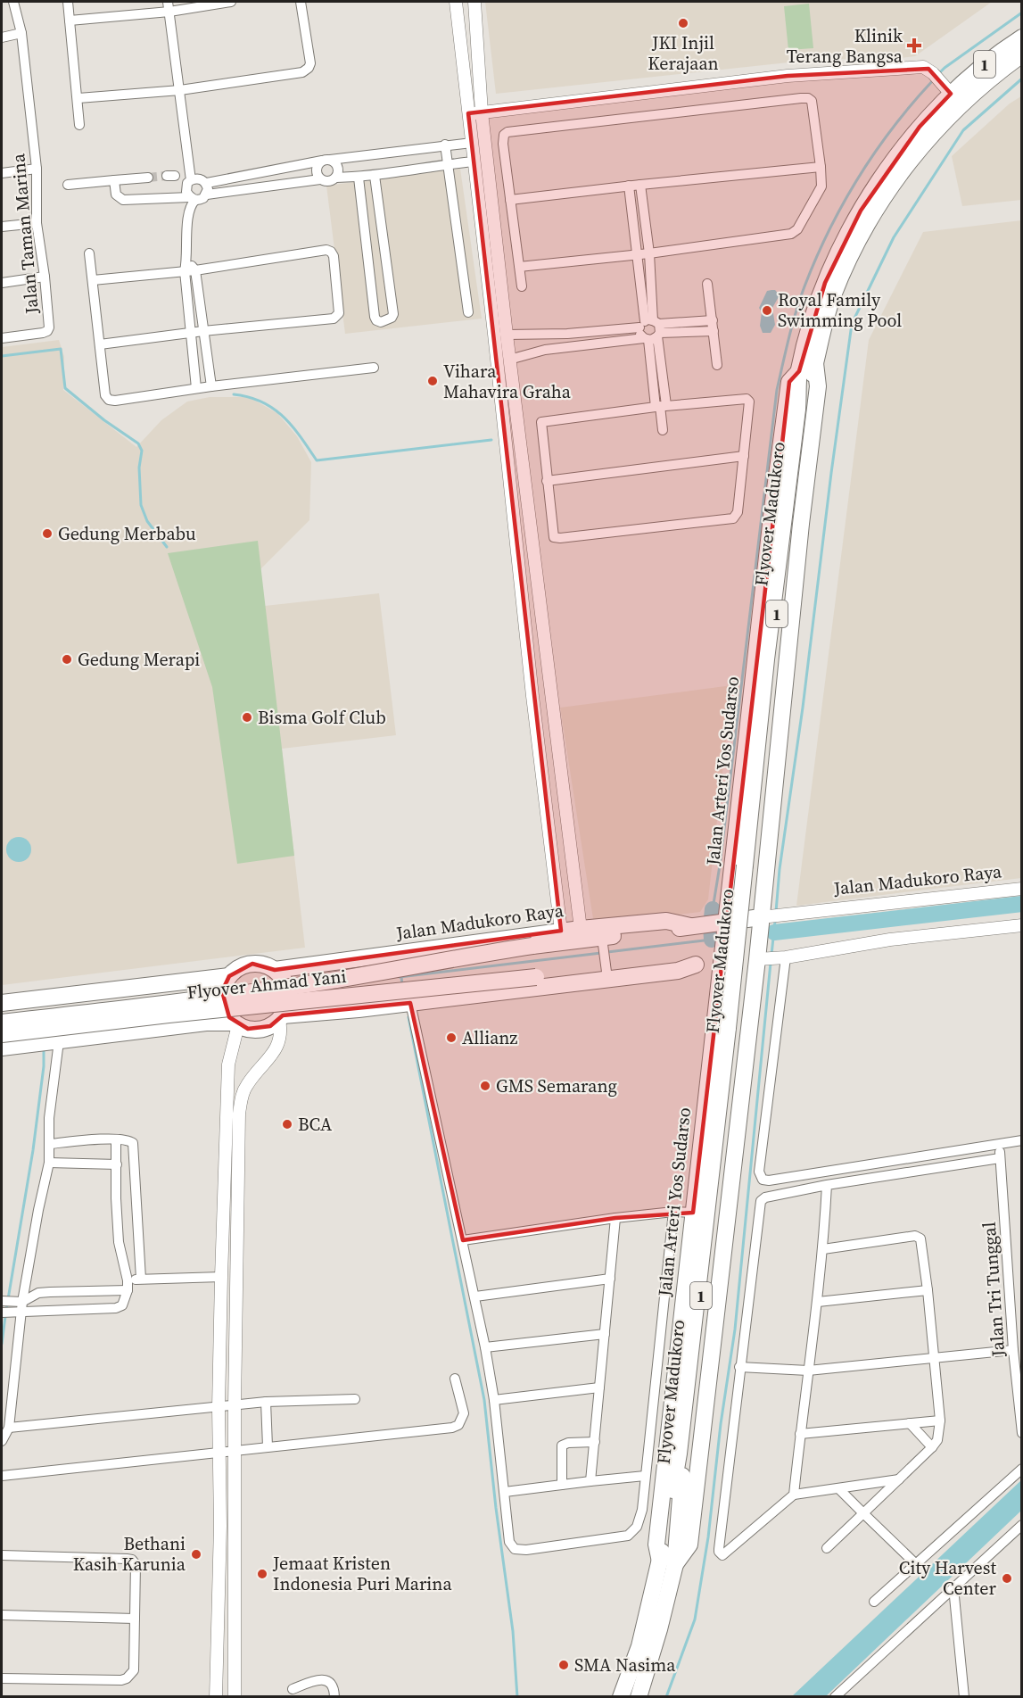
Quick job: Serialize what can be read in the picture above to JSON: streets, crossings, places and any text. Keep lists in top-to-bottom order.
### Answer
{
  "streets": {
    "highway": [
      "1",
      "Flyover Madukoro",
      "Jalan Arteri Yos Sudarso",
      "Jalan Madukoro Raya",
      "Flyover Ahmad Yani"
    ],
    "street": ["Jalan Taman Marina", "Jalan Tri Tunggal"]
  },
  "crossings": [
    ["1", "Flyover Madukoro"],
    ["1", "Jalan Arteri Yos Sudarso"],
    ["Flyover Madukoro", "Jalan Arteri Yos Sudarso"],
    ["Jalan Arteri Yos Sudarso", "Jalan Madukoro Raya"],
    ["Jalan Madukoro Raya", "Flyover Ahmad Yani"]
  ],
  "places": {
    "other": [
      "JKI Injil Kerajaan",
      "Royal Family Swimming Pool",
      "Vihara Mahavira Graha",
      "Gedung Merbabu",
      "Gedung Merapi",
      "Bisma Golf Club",
      "Allianz",
      "GMS Semarang",
      "BCA",
      "Bethani Kasih Karunia",
      "Jemaat Kristen Indonesia Puri Marina",
      "City Harvest Center",
      "SMA Nasima"
    ],
    "health": ["Klinik Terang Bangsa"]
  }
}
